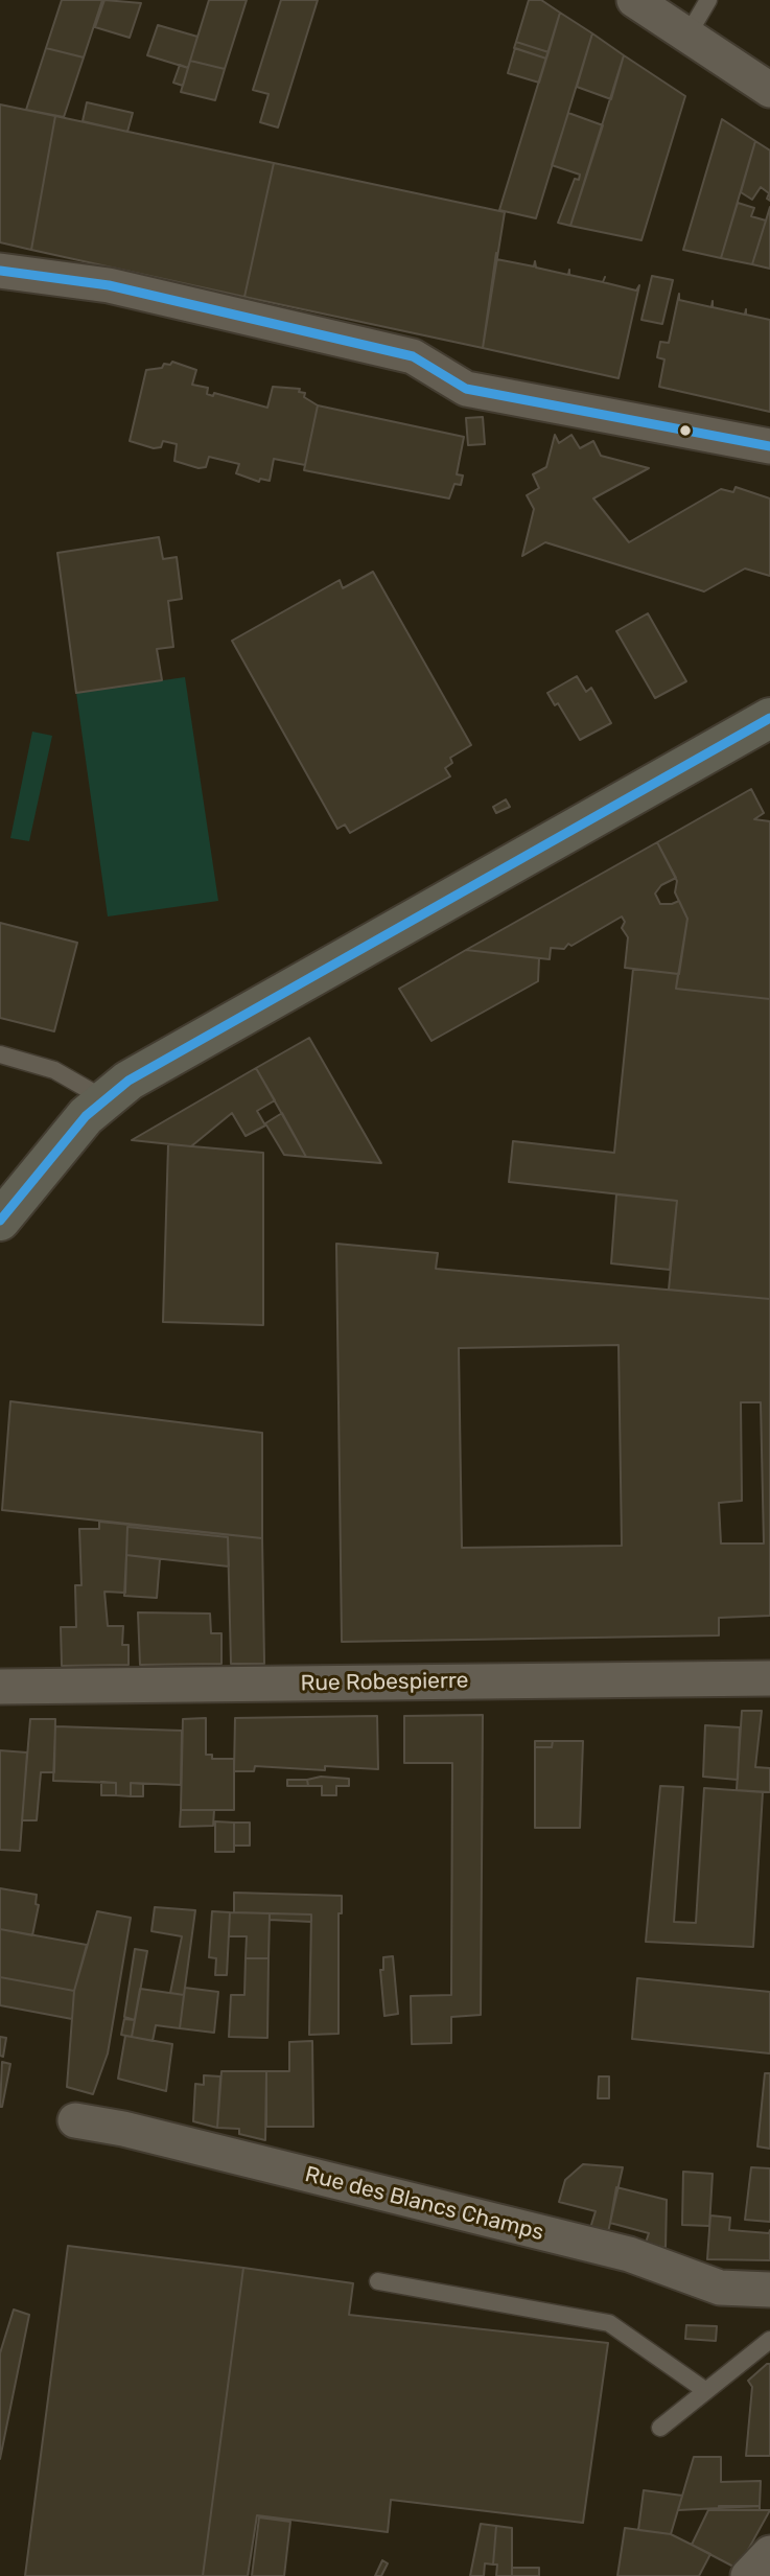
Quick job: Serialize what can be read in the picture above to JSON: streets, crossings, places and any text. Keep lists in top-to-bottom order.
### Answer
{
  "streets": {
    "street": ["Rue Robespierre", "Rue des Blancs Champs"]
  }
}
